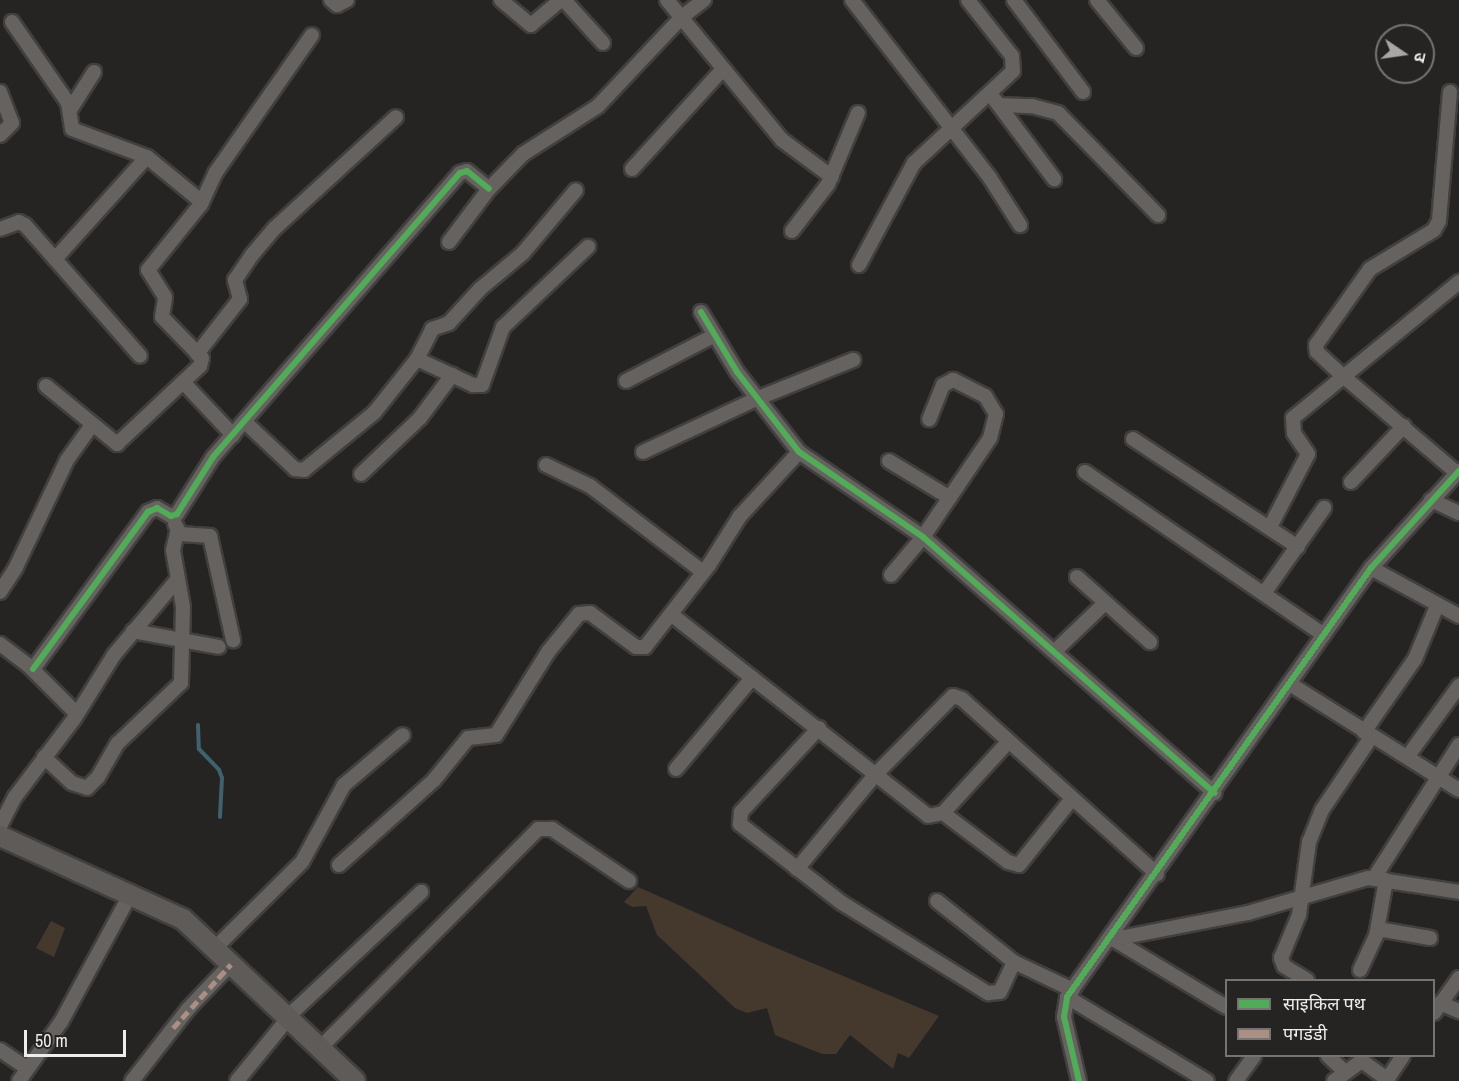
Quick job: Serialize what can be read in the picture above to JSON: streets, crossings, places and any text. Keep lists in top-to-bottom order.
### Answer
{
  "legend": ["साइकिल पथ", "पगडंडी"],
  "scale_bar": "50 m",
  "north": "right"
}
